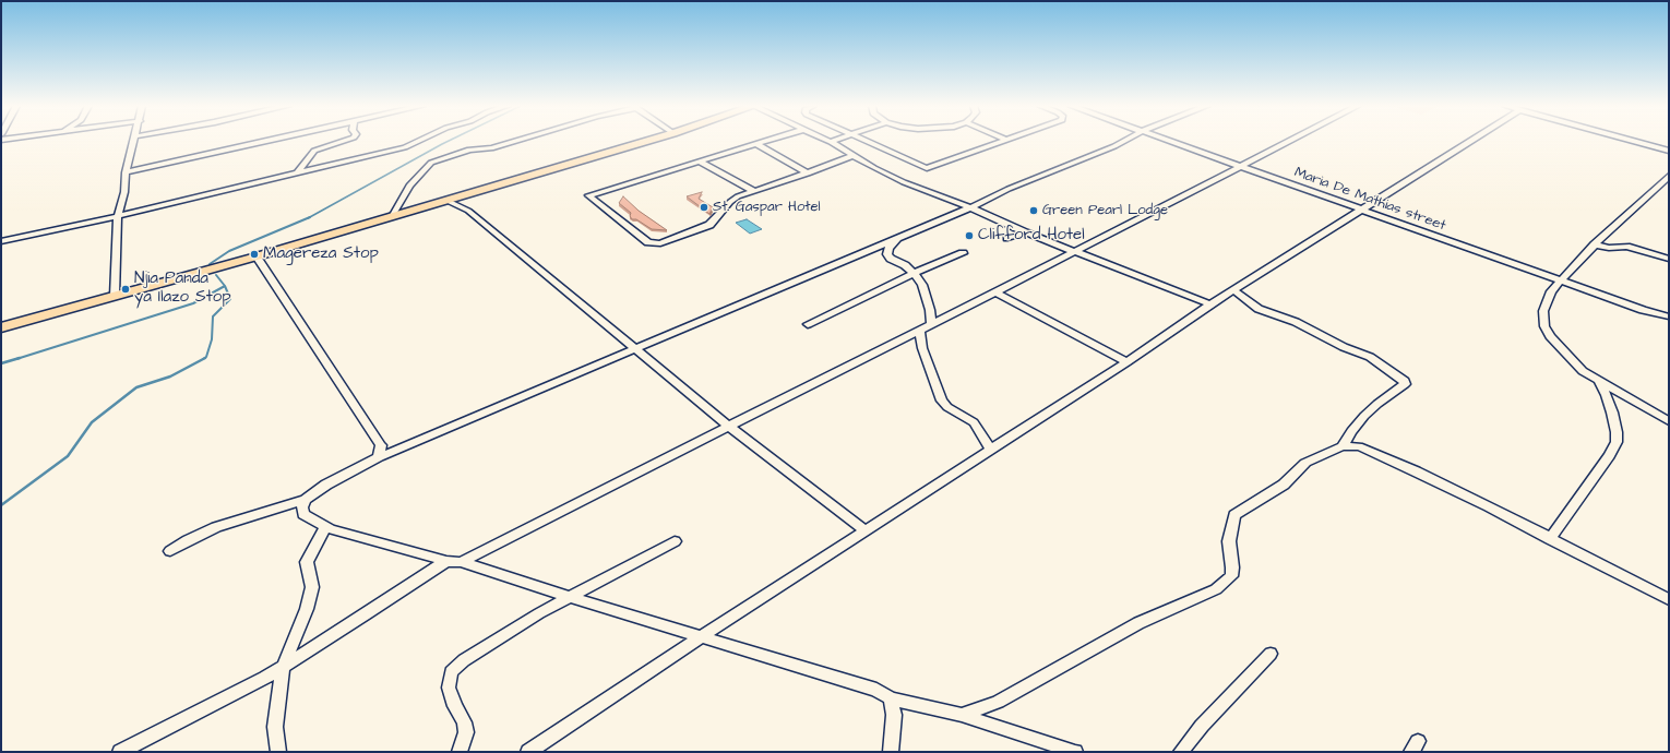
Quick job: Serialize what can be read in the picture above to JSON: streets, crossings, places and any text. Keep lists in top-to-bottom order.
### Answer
{
  "streets": {
    "street": ["Maria De Mathias street"]
  },
  "places": [
    "St. Gaspar Hotel",
    "Green Pearl Lodge",
    "Clifford Hotel",
    "Magereza Stop",
    "Njia Panda ya Ilazo Stop"
  ]
}
